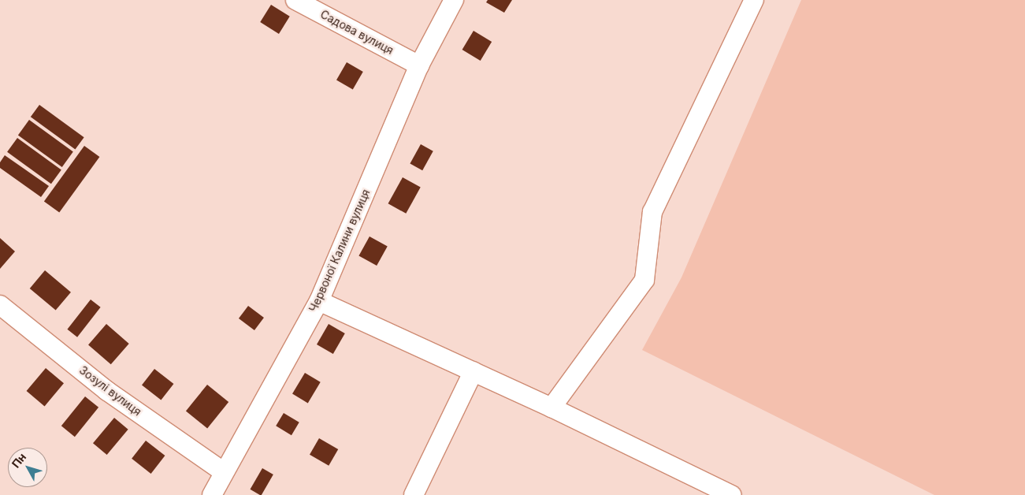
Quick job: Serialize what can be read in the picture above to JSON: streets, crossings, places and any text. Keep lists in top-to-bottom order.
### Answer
{
  "streets": {
    "street": ["Садова вулиця", "Червоної Калини вулиця", "Зозулі вулиця"]
  },
  "crossings": [
    ["Садова вулиця", "Червоної Калини вулиця"],
    ["Червоної Калини вулиця", "Зозулі вулиця"]
  ],
  "north": "top left"
}
